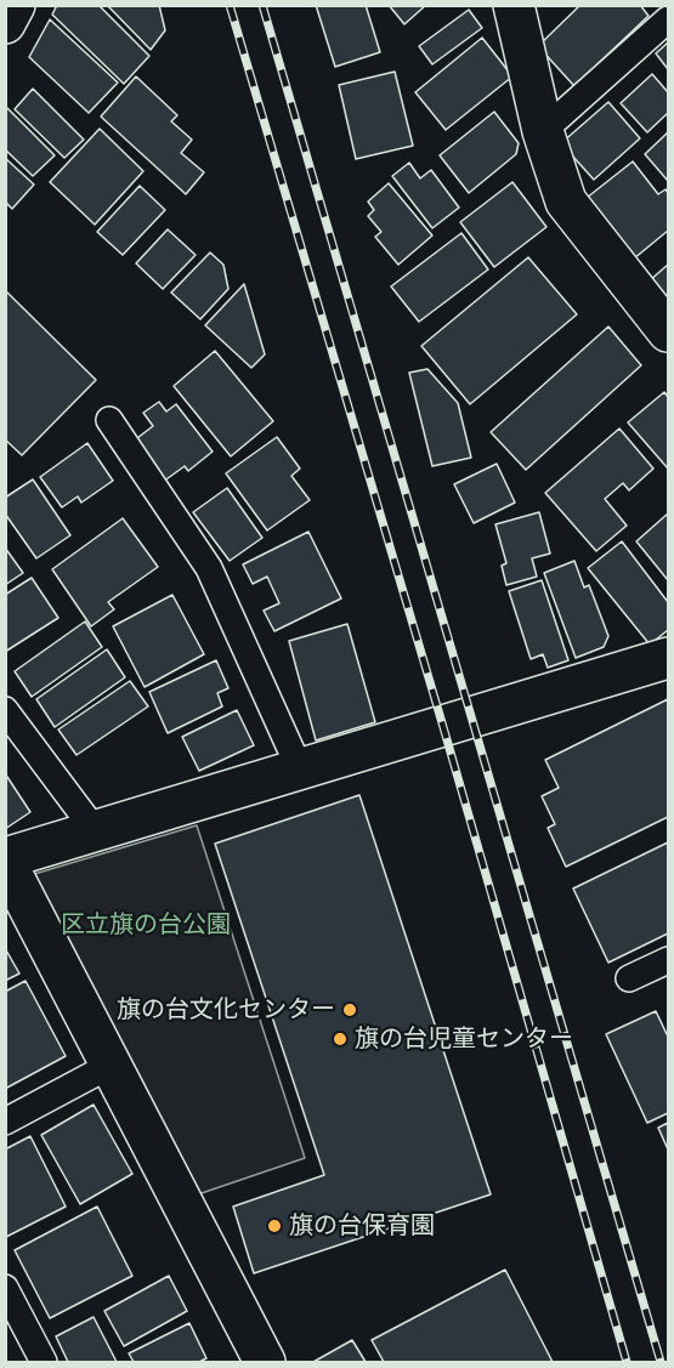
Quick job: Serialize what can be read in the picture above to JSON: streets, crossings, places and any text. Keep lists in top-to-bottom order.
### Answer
{
  "parks": ["区立旗の台公園"],
  "places": ["旗の台文化センター", "旗の台児童センター", "旗の台保育園"]
}
